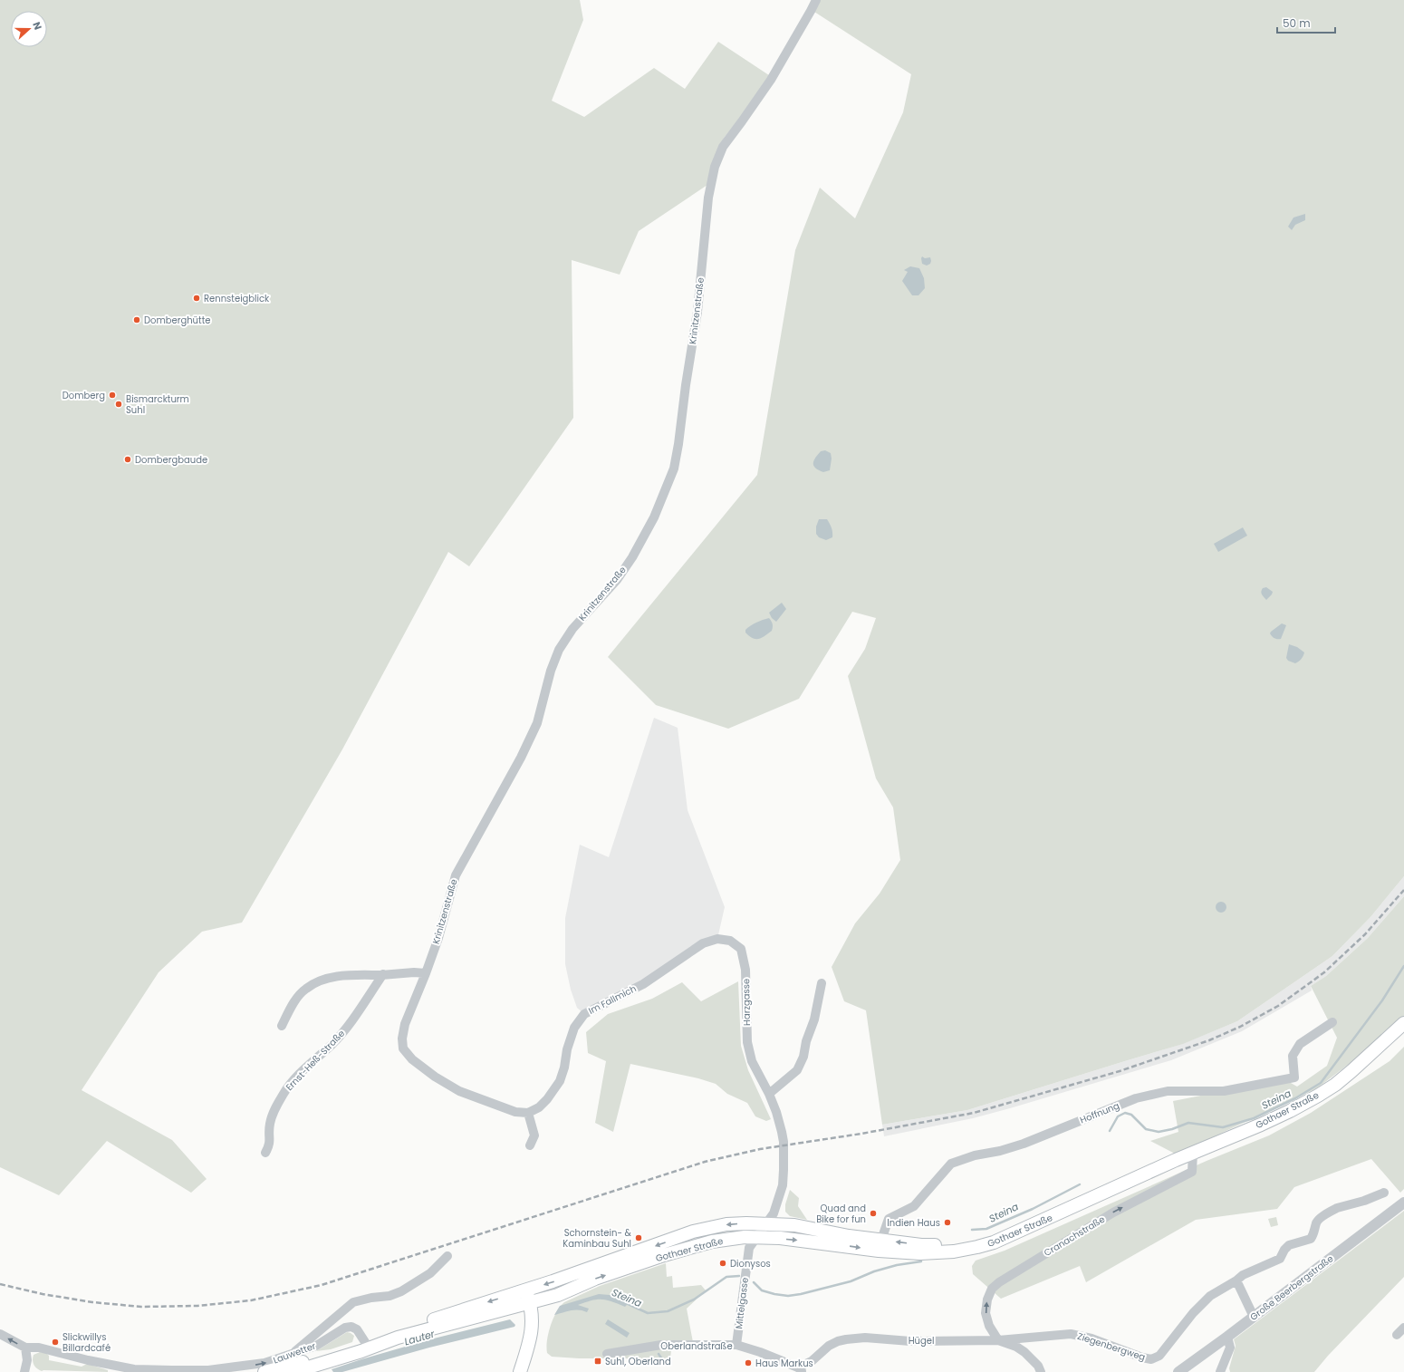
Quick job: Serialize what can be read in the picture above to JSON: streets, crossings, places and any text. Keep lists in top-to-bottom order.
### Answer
{
  "streets": {
    "main road": ["Gothaer Straße"],
    "street": [
      "Krinitzenstraße",
      "Im Fallmich",
      "Harzgasse",
      "Ernst-Heß-Straße",
      "Hoffnung",
      "Cranachstraße",
      "Große Beerbergstraße",
      "Mittelgasse",
      "Hügel",
      "Oberlandstraße",
      "Ziegenbergweg",
      "Lauwetter"
    ]
  },
  "crossings": [
    ["Krinitzenstraße", "Im Fallmich"],
    ["Im Fallmich", "Harzgasse"],
    ["Harzgasse", "Gothaer Straße"],
    ["Harzgasse", "Mittelgasse"],
    ["Gothaer Straße", "Hoffnung"],
    ["Gothaer Straße", "Cranachstraße"],
    ["Gothaer Straße", "Mittelgasse"],
    ["Cranachstraße", "Hügel"],
    ["Cranachstraße", "Ziegenbergweg"],
    ["Mittelgasse", "Oberlandstraße"],
    ["Hügel", "Oberlandstraße"],
    ["Hügel", "Ziegenbergweg"]
  ],
  "one_way": ["Cranachstraße", "Lauwetter"],
  "water": ["Steina", "Lauter"],
  "places": {
    "other": [
      "Rennsteigblick",
      "Domberghütte",
      "Domberg",
      "Bismarckturm Suhl",
      "Dombergbaude",
      "Quad and Bike for fun",
      "Indien Haus",
      "Schornstein- & Kaminbau Suhl",
      "Dionysos",
      "Slickwillys Billardcafé",
      "Haus Markus"
    ],
    "transit": ["Suhl, Oberland"]
  },
  "scale_bar": "50 m",
  "north": "right"
}
